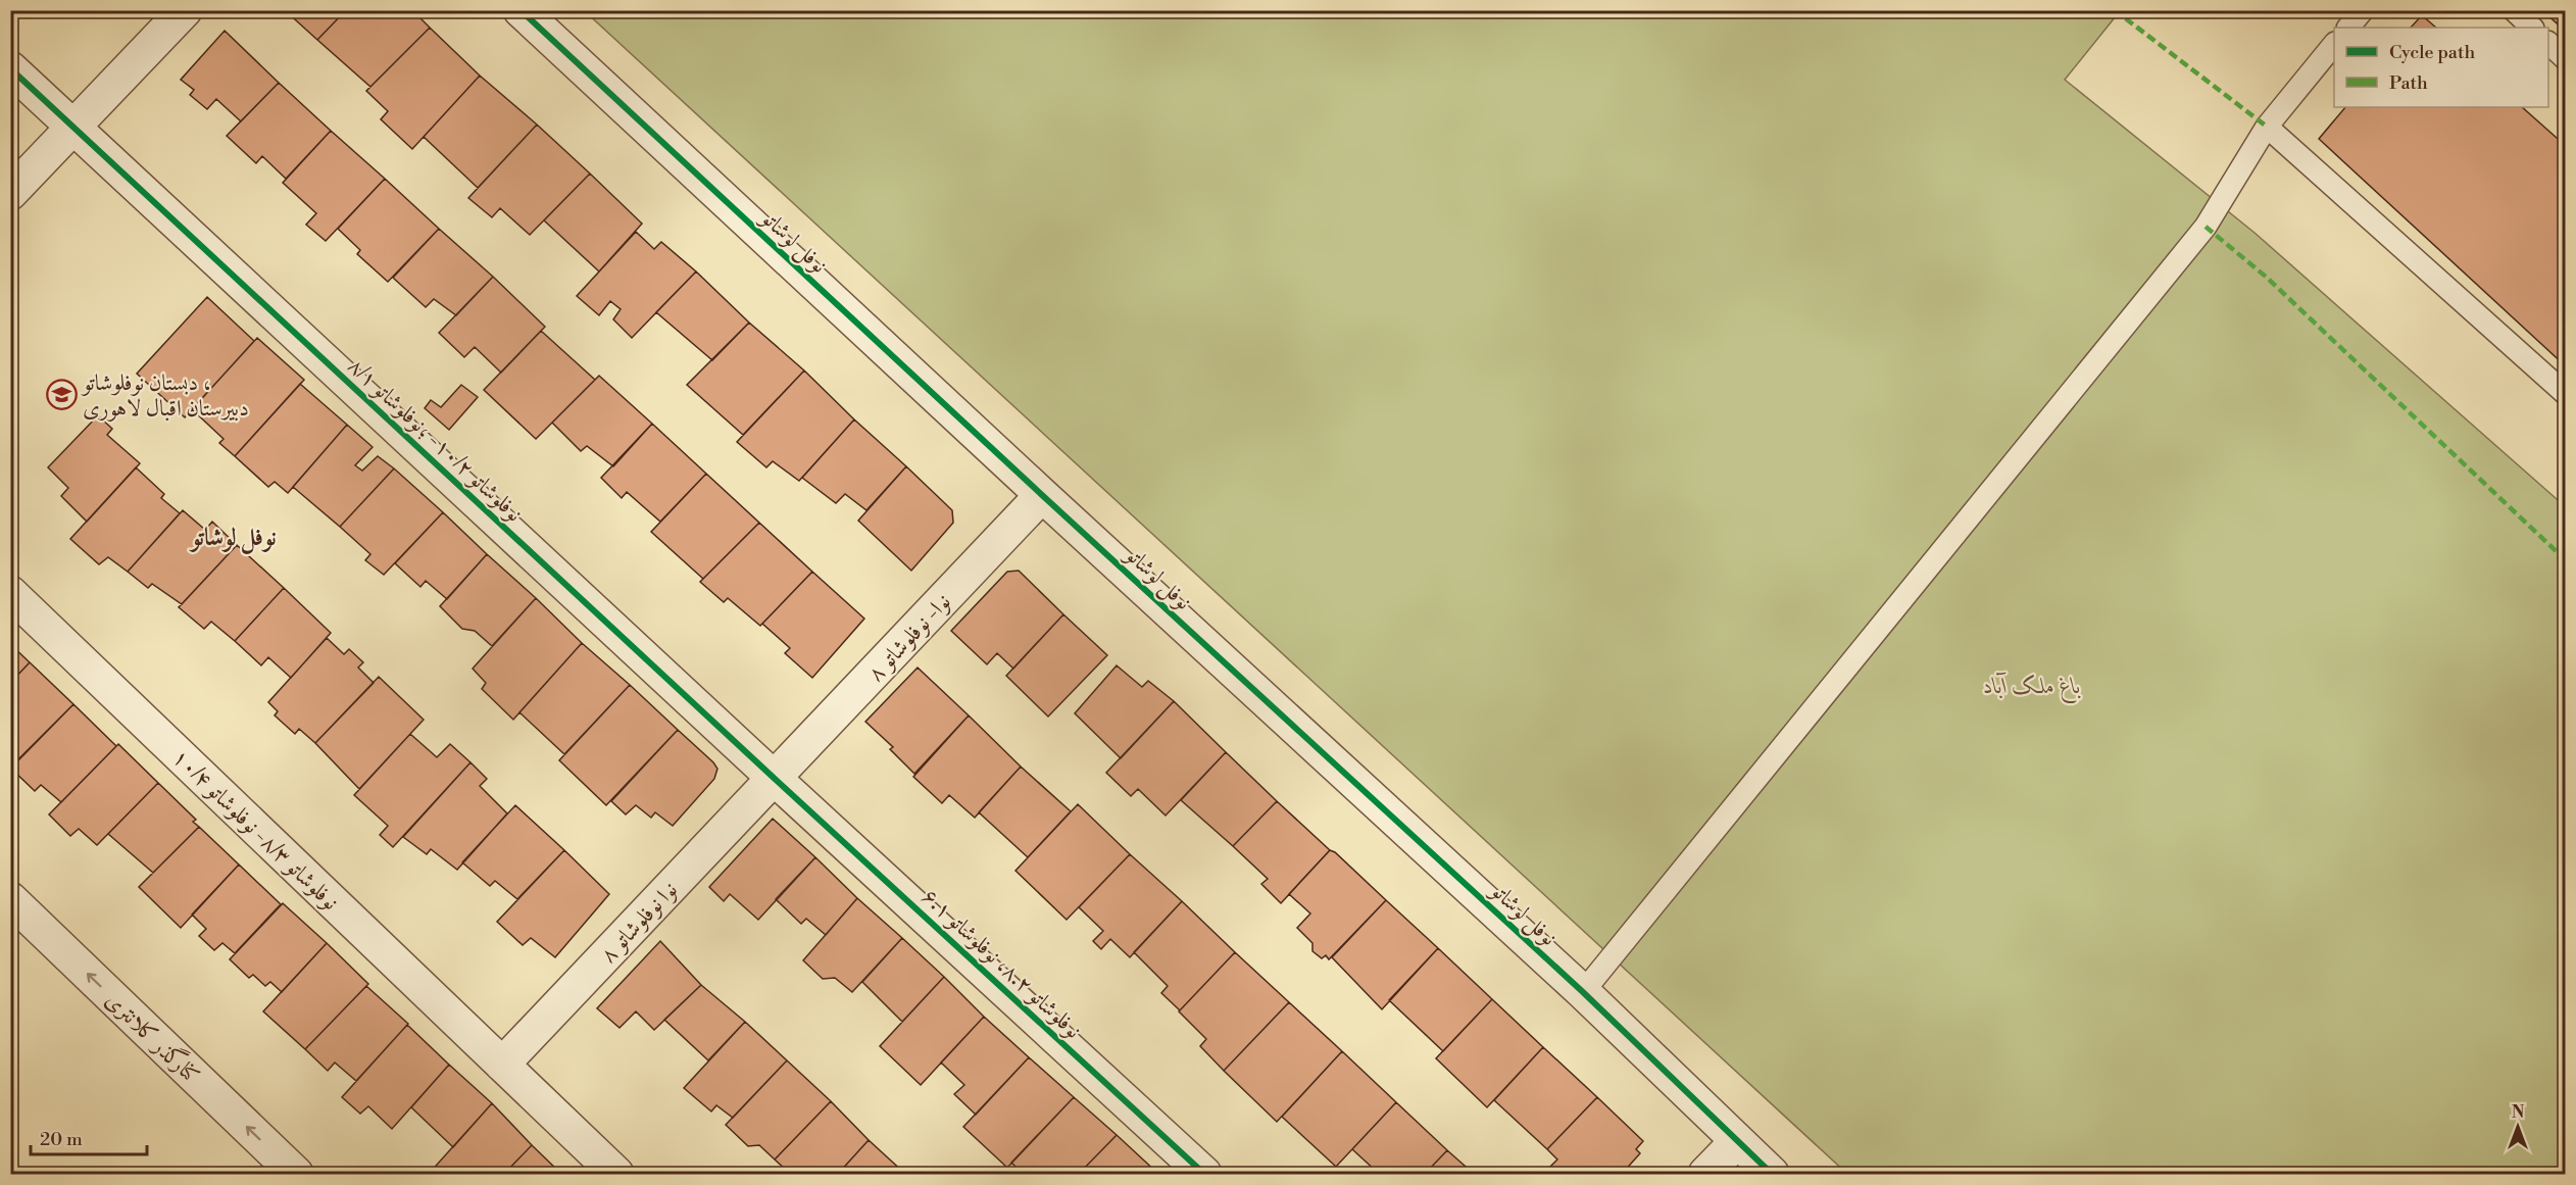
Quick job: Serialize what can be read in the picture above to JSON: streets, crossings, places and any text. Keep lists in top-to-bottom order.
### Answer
{
  "streets": {
    "street": [
      "نوفل لوشاتو",
      "نوفلوشاتو ۱۰/۲- ؛نوفلوشاتو ۸/۱",
      "نوا- نوفلوشاتو ۸",
      "نوفلوشاتو ۸/۳- نوفلوشاتو ۱۰/۴",
      "نوا نوفلوشاتو ۸",
      "نوفلوشاتو ۸.۲، نوفلوشاتو ۶.۱",
      "کنارگذر کلانتری"
    ]
  },
  "crossings": [
    ["نوفل لوشاتو", "نوا- نوفلوشاتو ۸"],
    ["نوفلوشاتو ۱۰/۲- ؛نوفلوشاتو ۸/۱", "نوا- نوفلوشاتو ۸"],
    ["نوفلوشاتو ۱۰/۲- ؛نوفلوشاتو ۸/۱", "نوا نوفلوشاتو ۸"],
    ["نوفلوشاتو ۱۰/۲- ؛نوفلوشاتو ۸/۱", "نوفلوشاتو ۸.۲، نوفلوشاتو ۶.۱"],
    ["نوا- نوفلوشاتو ۸", "نوا نوفلوشاتو ۸"],
    ["نوا- نوفلوشاتو ۸", "نوفلوشاتو ۸.۲، نوفلوشاتو ۶.۱"],
    ["نوفلوشاتو ۸/۳- نوفلوشاتو ۱۰/۴", "نوا نوفلوشاتو ۸"],
    ["نوا نوفلوشاتو ۸", "نوفلوشاتو ۸.۲، نوفلوشاتو ۶.۱"]
  ],
  "one_way": ["کنارگذر کلانتری"],
  "districts": ["نوفل لوشاتو"],
  "parks": ["باغ ملک آباد"],
  "places": {
    "school or university": ["دبستان نوفلوشاتو ، دبیرستان اقبال لاهوری"]
  },
  "legend": ["Cycle path", "Path"],
  "scale_bar": "20 m",
  "north": "top"
}
